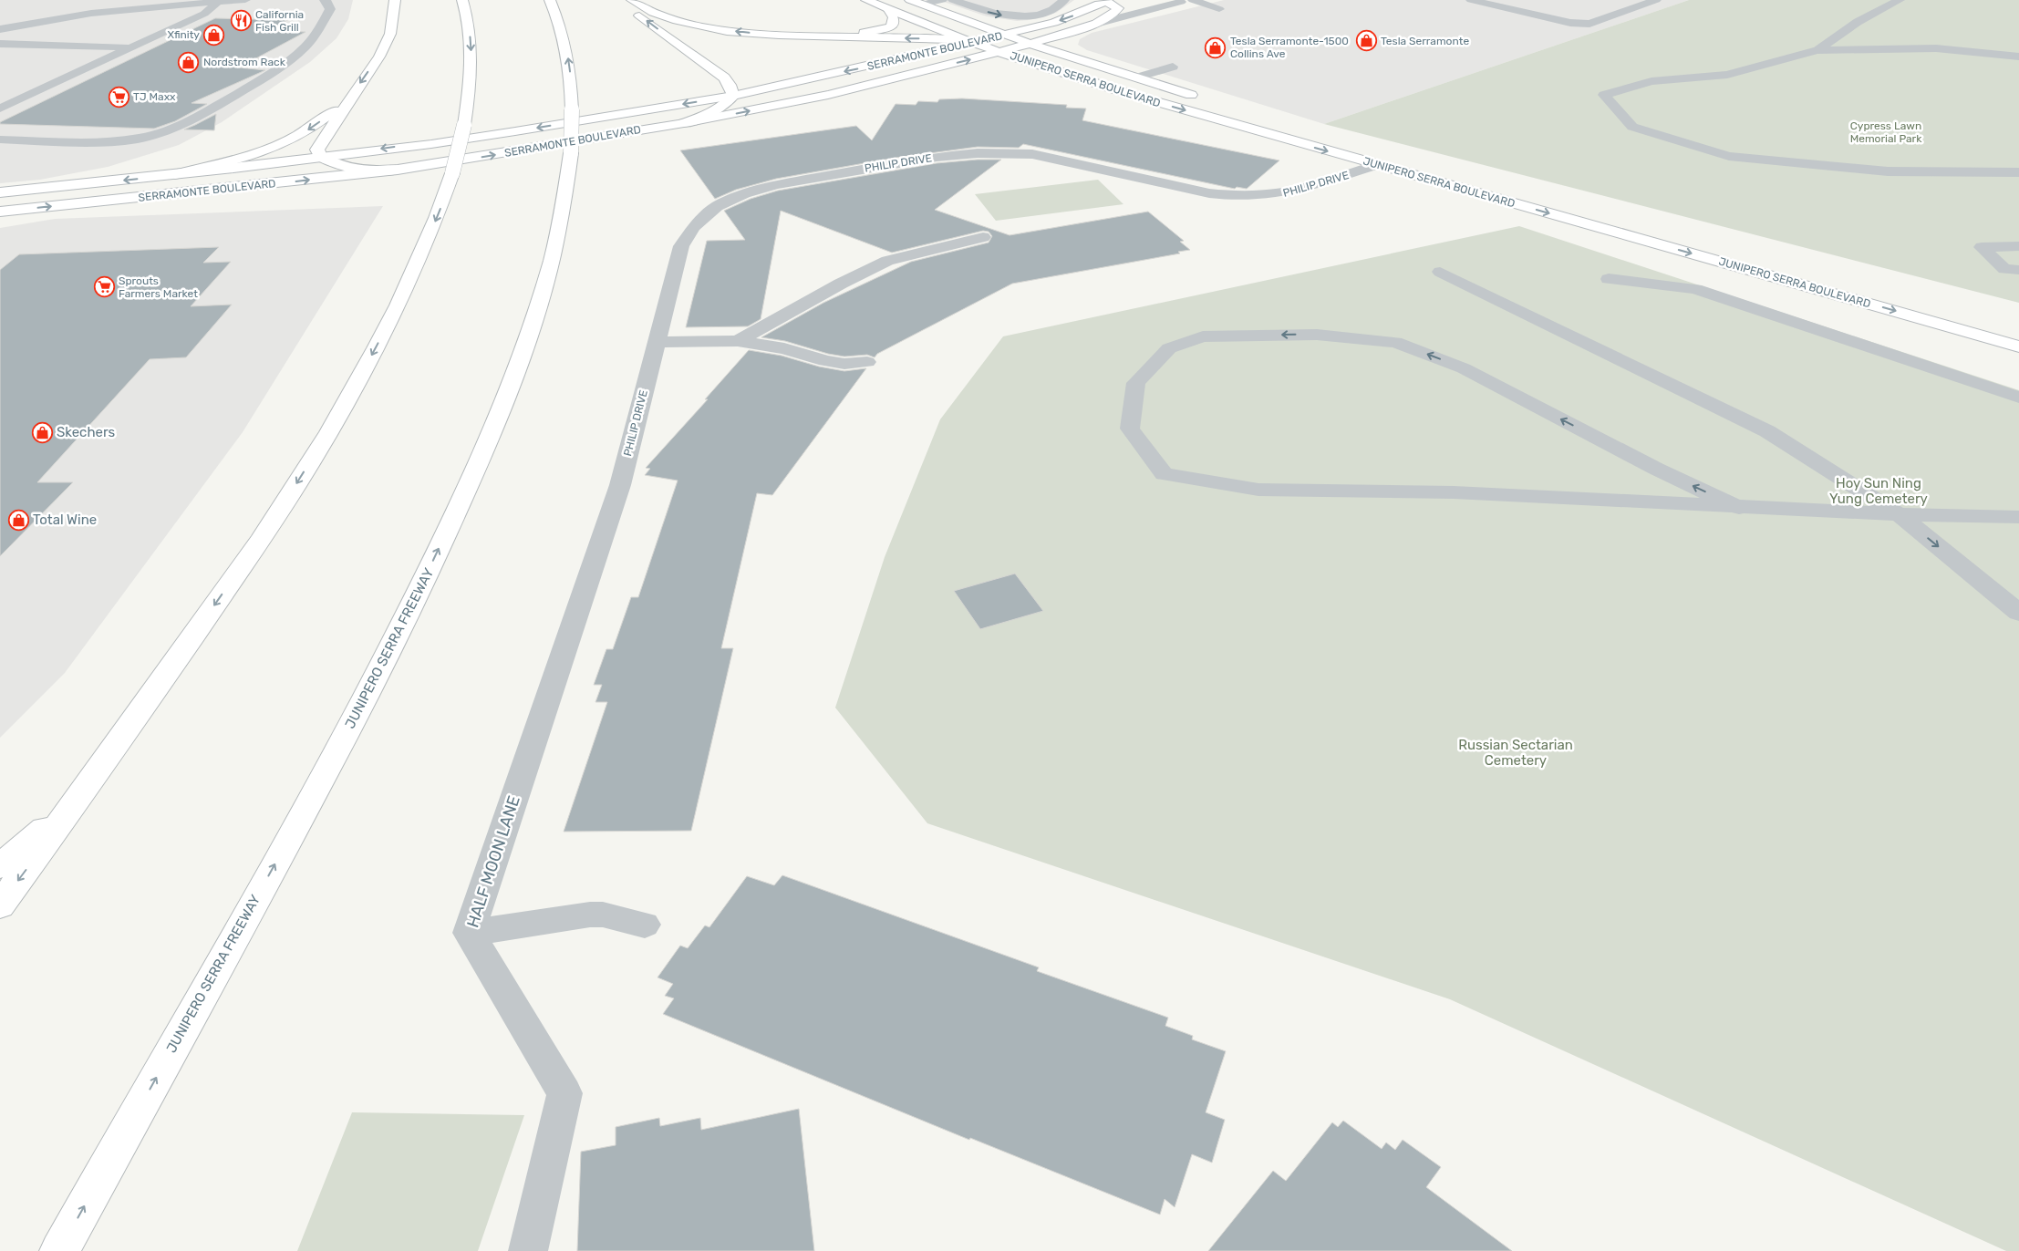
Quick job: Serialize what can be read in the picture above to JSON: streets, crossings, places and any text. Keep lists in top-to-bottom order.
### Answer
{
  "streets": {
    "main road": ["SERRAMONTE BOULEVARD", "JUNIPERO SERRA BOULEVARD", "JUNIPERO SERRA FREEWAY"],
    "street": ["PHILIP DRIVE", "HALF MOON LANE"]
  },
  "crossings": [
    ["SERRAMONTE BOULEVARD", "JUNIPERO SERRA BOULEVARD"],
    ["JUNIPERO SERRA BOULEVARD", "PHILIP DRIVE"],
    ["PHILIP DRIVE", "HALF MOON LANE"]
  ],
  "parks": ["Cypress Lawn Memorial Park", "Hoy Sun Ning Yung Cemetery", "Russian Sectarian Cemetery"],
  "places": {
    "restaurant": ["California Fish Grill"],
    "shop": [
      "Xfinity",
      "Tesla Serramonte",
      "Tesla Serramonte-1500 Collins Ave",
      "Nordstrom Rack",
      "Skechers",
      "Total Wine"
    ],
    "supermarket": ["TJ Maxx", "Sprouts Farmers Market"]
  }
}
